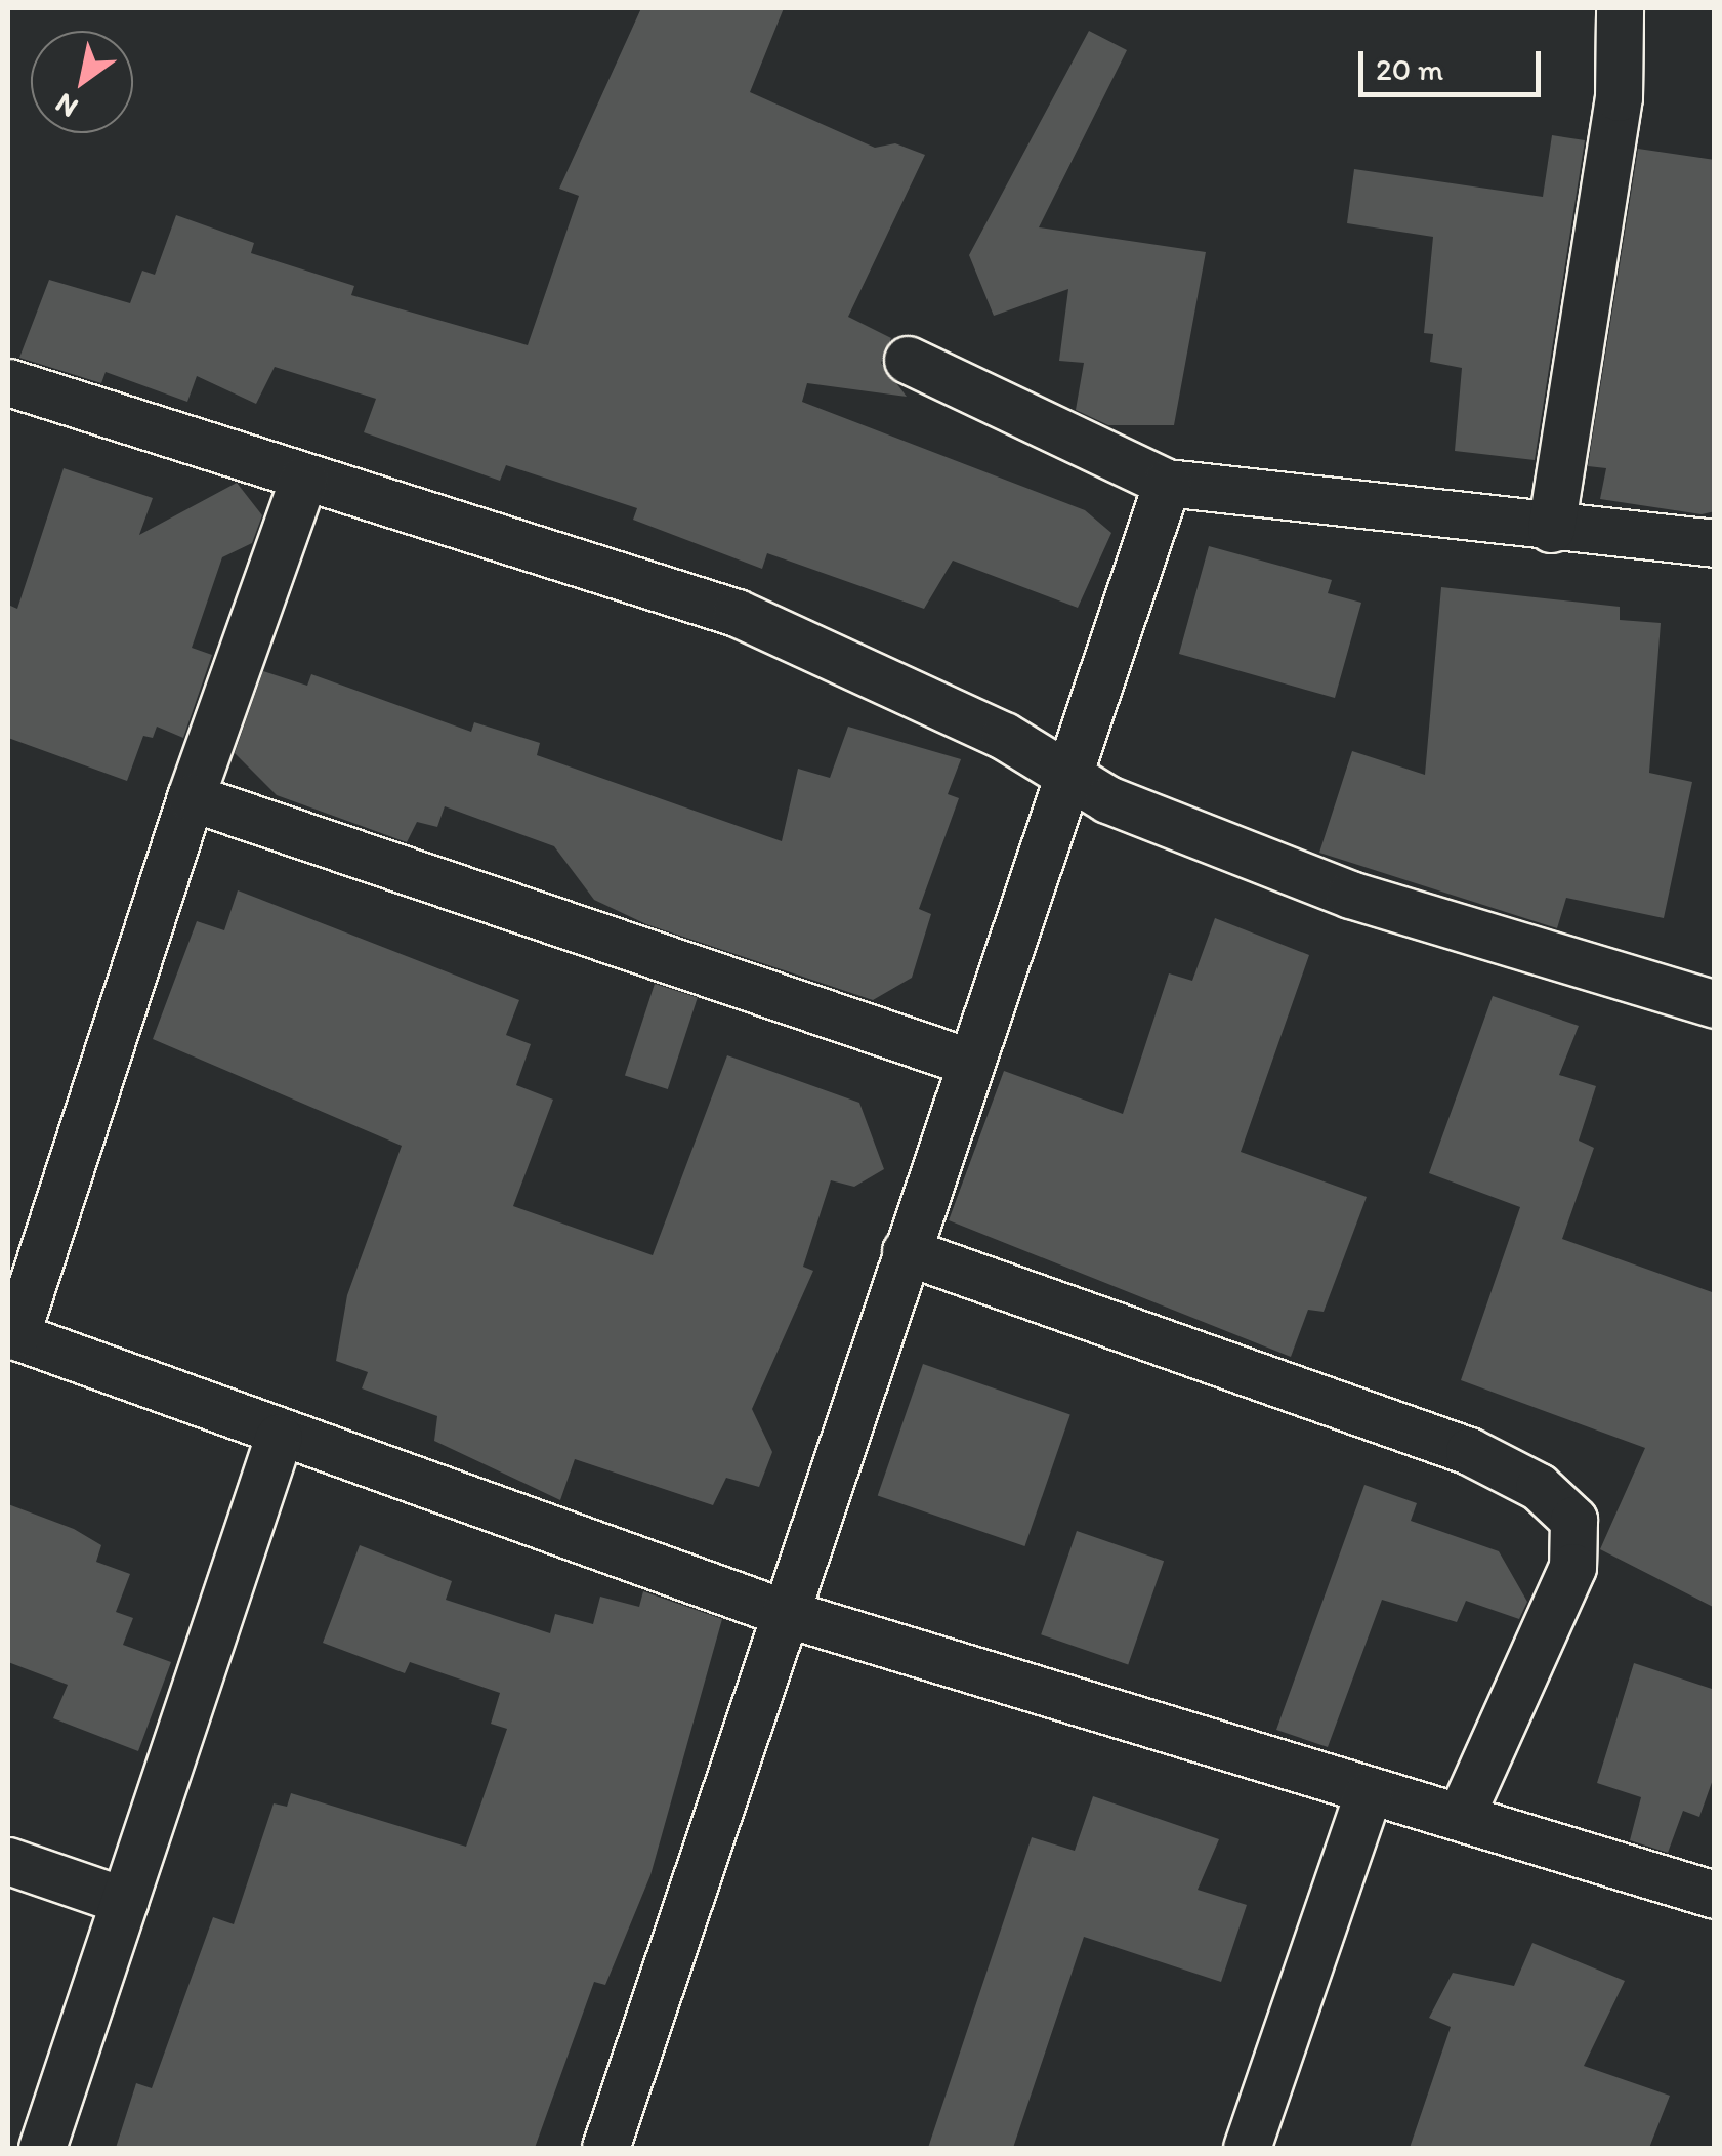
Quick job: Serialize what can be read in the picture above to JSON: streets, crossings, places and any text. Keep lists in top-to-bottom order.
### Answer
{
  "scale_bar": "20 m",
  "north": "bottom left"
}
